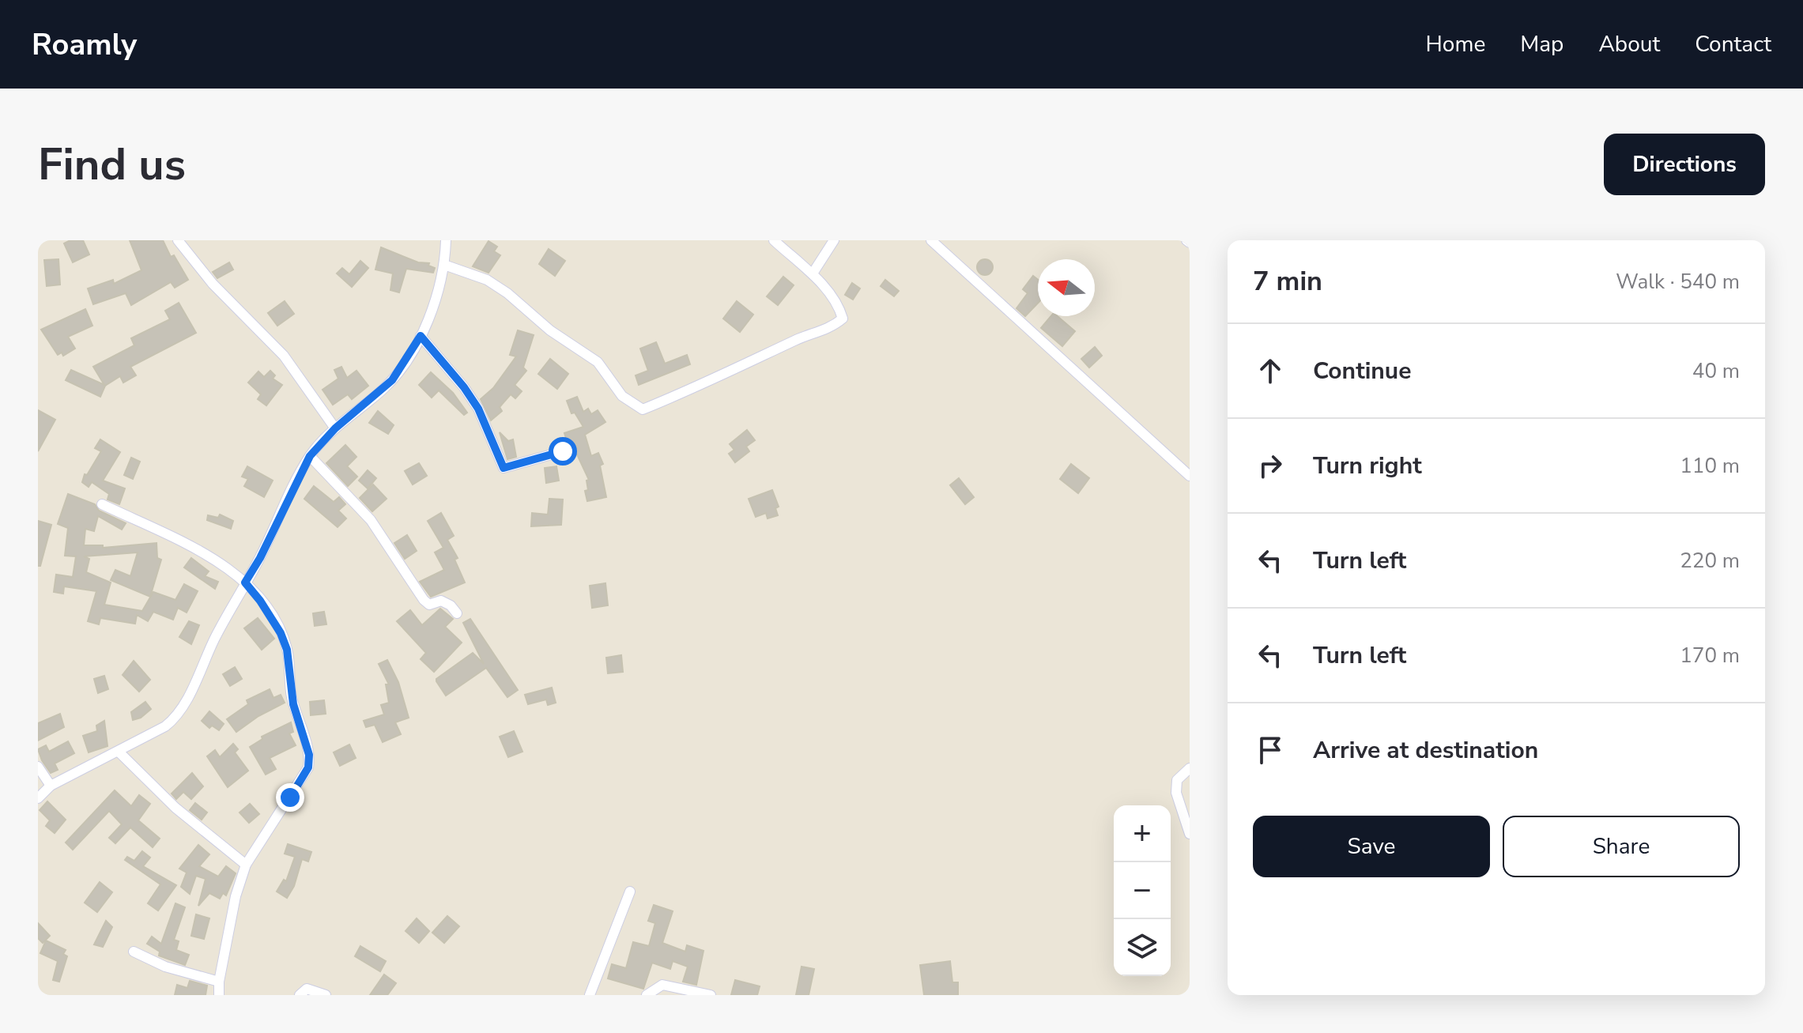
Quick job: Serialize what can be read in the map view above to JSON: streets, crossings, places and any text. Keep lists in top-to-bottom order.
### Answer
{
  "north": "left",
  "page": {
    "header": "Roamly",
    "nav": [
      "Home",
      "Map",
      "About",
      "Contact"
    ],
    "buttons": [
      "Directions",
      ["Save", "Share"]
    ],
    "title": "Find us",
    "heading": ["7 min", "Walk · 540 m"],
    "list": [
      ["Continue", "40 m"],
      ["Turn right", "110 m"],
      ["Turn left", "220 m"],
      ["Turn left", "170 m"],
      "Arrive at destination"
    ],
    "map_buttons": ["+", "−"]
  }
}
